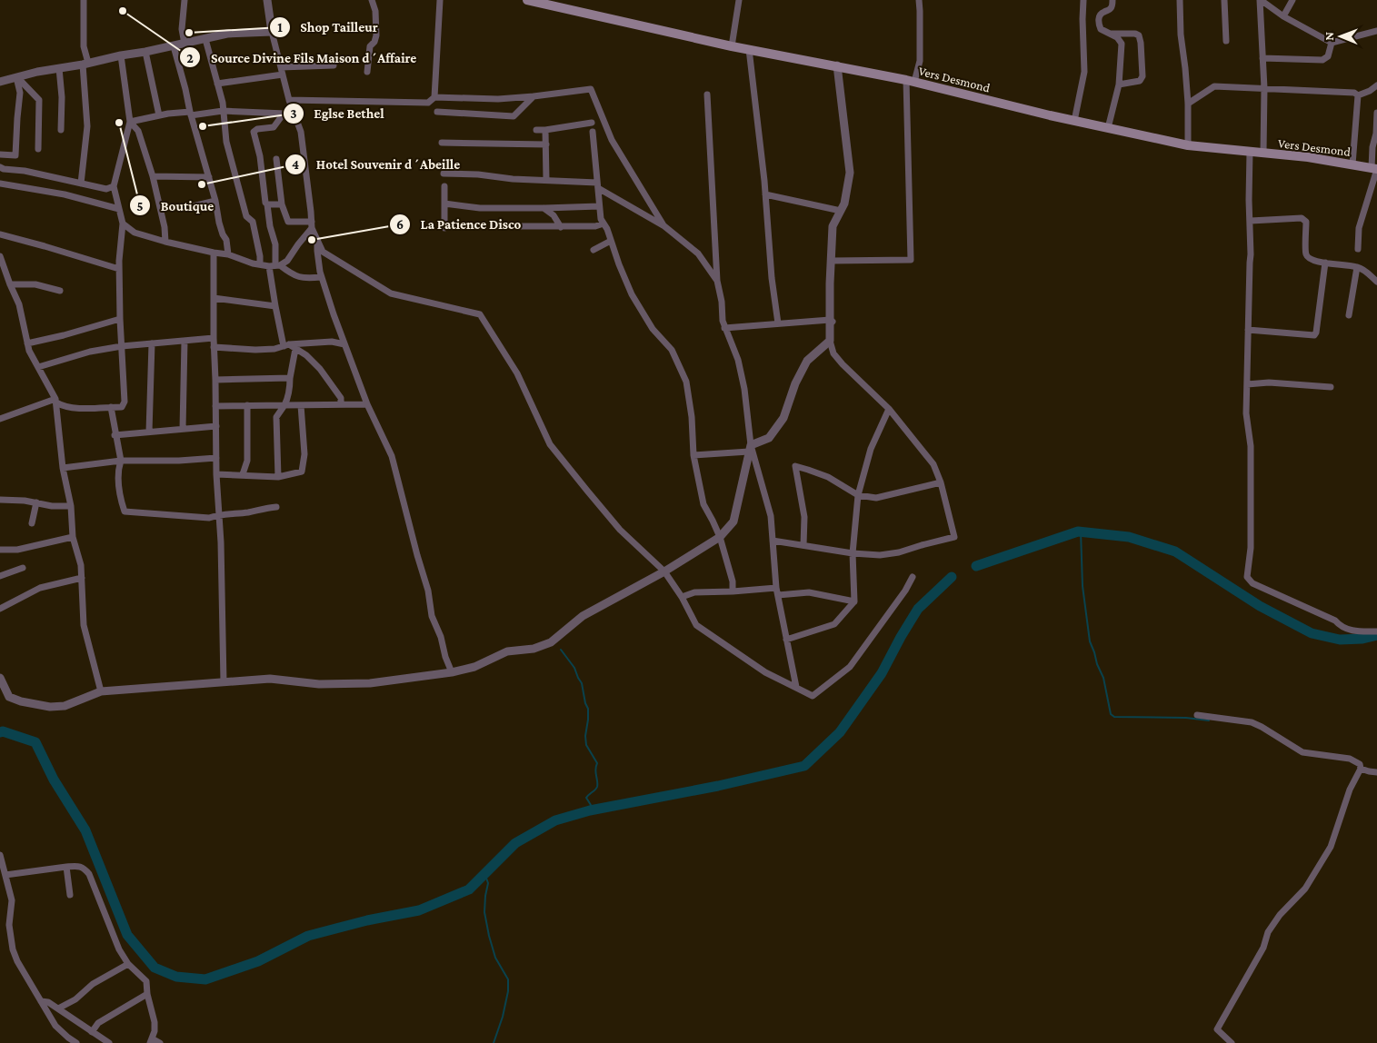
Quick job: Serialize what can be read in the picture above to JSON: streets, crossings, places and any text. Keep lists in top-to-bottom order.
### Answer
{
  "streets": {
    "main road": ["Vers Desmond"]
  },
  "places": [
    "Source Divine Fils Maison d´Affaire",
    "Shop Tailleur",
    "Boutique",
    "Eglse Bethel",
    "Hotel Souvenir d´Abeille",
    "La Patience Disco"
  ],
  "north": "left"
}
